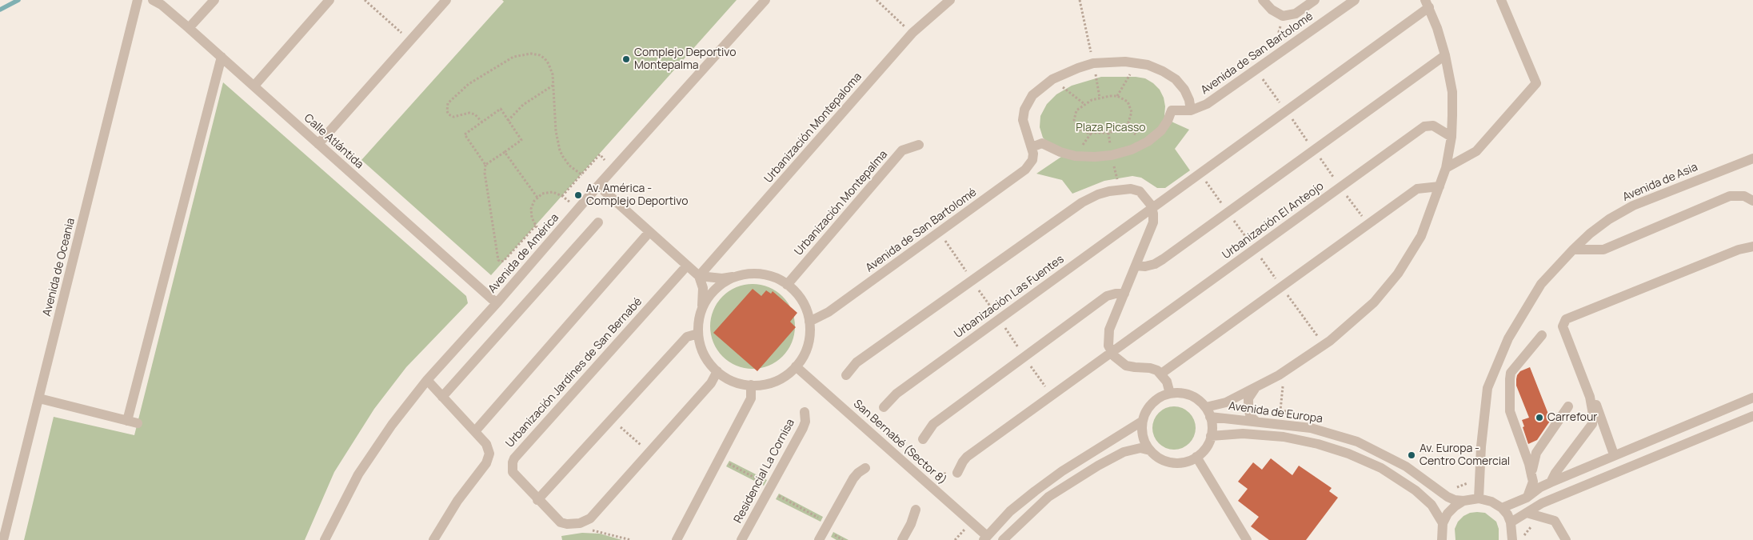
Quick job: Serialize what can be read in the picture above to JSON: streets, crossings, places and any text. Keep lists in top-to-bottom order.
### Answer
{
  "streets": {
    "street": [
      "Avenida de San Bartolomé",
      "Urbanización Montepaloma",
      "Calle Atlántida",
      "Avenida de Asia",
      "Urbanización Montepalma",
      "Urbanización El Anteojo",
      "Avenida de América",
      "Avenida de Oceania",
      "Urbanización Las Fuentes",
      "Urbanización Jardines de San Bernabé",
      "Avenida de Europa",
      "San Bernabé (Sector 8)",
      "Residencial La Cornisa"
    ]
  },
  "crossings": [
    ["Avenida de San Bartolomé", "Urbanización Montepalma"],
    ["Avenida de San Bartolomé", "San Bernabé (Sector 8)"],
    ["Calle Atlántida", "Avenida de América"],
    ["Urbanización Montepalma", "San Bernabé (Sector 8)"]
  ],
  "parks": ["Plaza Picasso"],
  "places": [
    "Complejo Deportivo Montepalma",
    "Av. América - Complejo Deportivo",
    "Carrefour",
    "Av. Europa - Centro Comercial"
  ]
}
